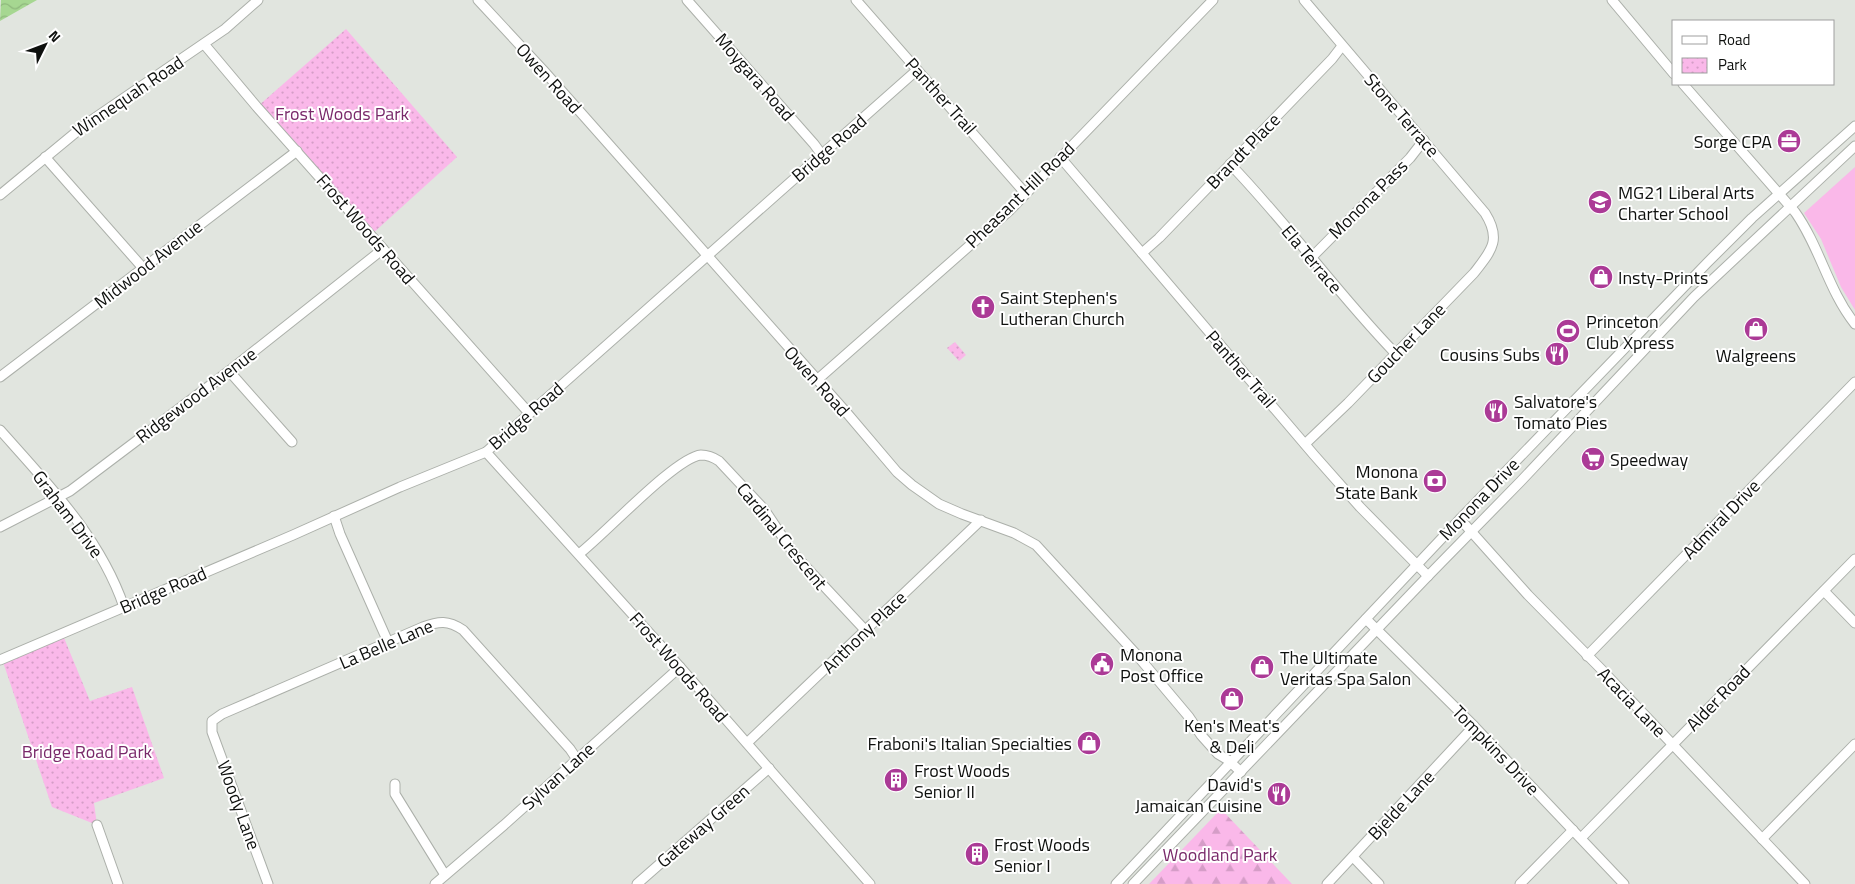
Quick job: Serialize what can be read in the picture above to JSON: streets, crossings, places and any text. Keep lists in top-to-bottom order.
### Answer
{
  "streets": {
    "street": [
      "Moygara Road",
      "Owen Road",
      "Winnequah Road",
      "Panther Trail",
      "Stone Terrace",
      "Bridge Road",
      "Brandt Place",
      "Pheasant Hill Road",
      "Monona Pass",
      "Frost Woods Road",
      "Ela Terrace",
      "Midwood Avenue",
      "Goucher Lane",
      "Ridgewood Avenue",
      "Monona Drive",
      "Graham Drive",
      "Admiral Drive",
      "Cardinal Crescent",
      "Anthony Place",
      "La Belle Lane",
      "Alder Road",
      "Acacia Lane",
      "Tompkins Drive",
      "Sylvan Lane",
      "Woody Lane",
      "Bjelde Lane",
      "Gateway Green"
    ]
  },
  "crossings": [
    ["Moygara Road", "Bridge Road"],
    ["Owen Road", "Bridge Road"],
    ["Owen Road", "Pheasant Hill Road"],
    ["Owen Road", "Monona Drive"],
    ["Owen Road", "Anthony Place"],
    ["Winnequah Road", "Frost Woods Road"],
    ["Panther Trail", "Bridge Road"],
    ["Panther Trail", "Brandt Place"],
    ["Panther Trail", "Pheasant Hill Road"],
    ["Panther Trail", "Goucher Lane"],
    ["Panther Trail", "Monona Drive"],
    ["Stone Terrace", "Brandt Place"],
    ["Stone Terrace", "Monona Pass"],
    ["Stone Terrace", "Goucher Lane"],
    ["Bridge Road", "Frost Woods Road"],
    ["Bridge Road", "Graham Drive"],
    ["Brandt Place", "Ela Terrace"],
    ["Monona Pass", "Ela Terrace"],
    ["Frost Woods Road", "Midwood Avenue"],
    ["Frost Woods Road", "Ridgewood Avenue"],
    ["Frost Woods Road", "Cardinal Crescent"],
    ["Frost Woods Road", "Anthony Place"],
    ["Frost Woods Road", "Sylvan Lane"],
    ["Frost Woods Road", "Gateway Green"],
    ["Ela Terrace", "Goucher Lane"],
    ["Ridgewood Avenue", "Graham Drive"],
    ["Monona Drive", "Acacia Lane"],
    ["Monona Drive", "Tompkins Drive"],
    ["Admiral Drive", "Acacia Lane"],
    ["Cardinal Crescent", "Anthony Place"],
    ["La Belle Lane", "Sylvan Lane"],
    ["La Belle Lane", "Woody Lane"],
    ["Alder Road", "Acacia Lane"],
    ["Alder Road", "Tompkins Drive"],
    ["Tompkins Drive", "Bjelde Lane"]
  ],
  "parks": ["Frost Woods Park", "Bridge Road Park", "Woodland Park"],
  "places": {
    "office": ["Sorge CPA"],
    "school or university": ["MG21 Liberal Arts Charter School"],
    "shop": [
      "Insty-Prints",
      "Walgreens",
      "The Ultimate Veritas Spa Salon",
      "Ken's Meat's & Deli",
      "Fraboni's Italian Specialties"
    ],
    "church": ["Saint Stephen's Lutheran Church"],
    "sports": ["Princeton Club Xpress"],
    "restaurant": ["Cousins Subs", "Salvatore's Tomato Pies", "David's Jamaican Cuisine"],
    "supermarket": ["Speedway"],
    "bank": ["Monona State Bank"],
    "public building": ["Monona Post Office"],
    "building": ["Frost Woods Senior II", "Frost Woods Senior I"]
  },
  "legend": ["Road", "Park"],
  "north": "top right"
}
